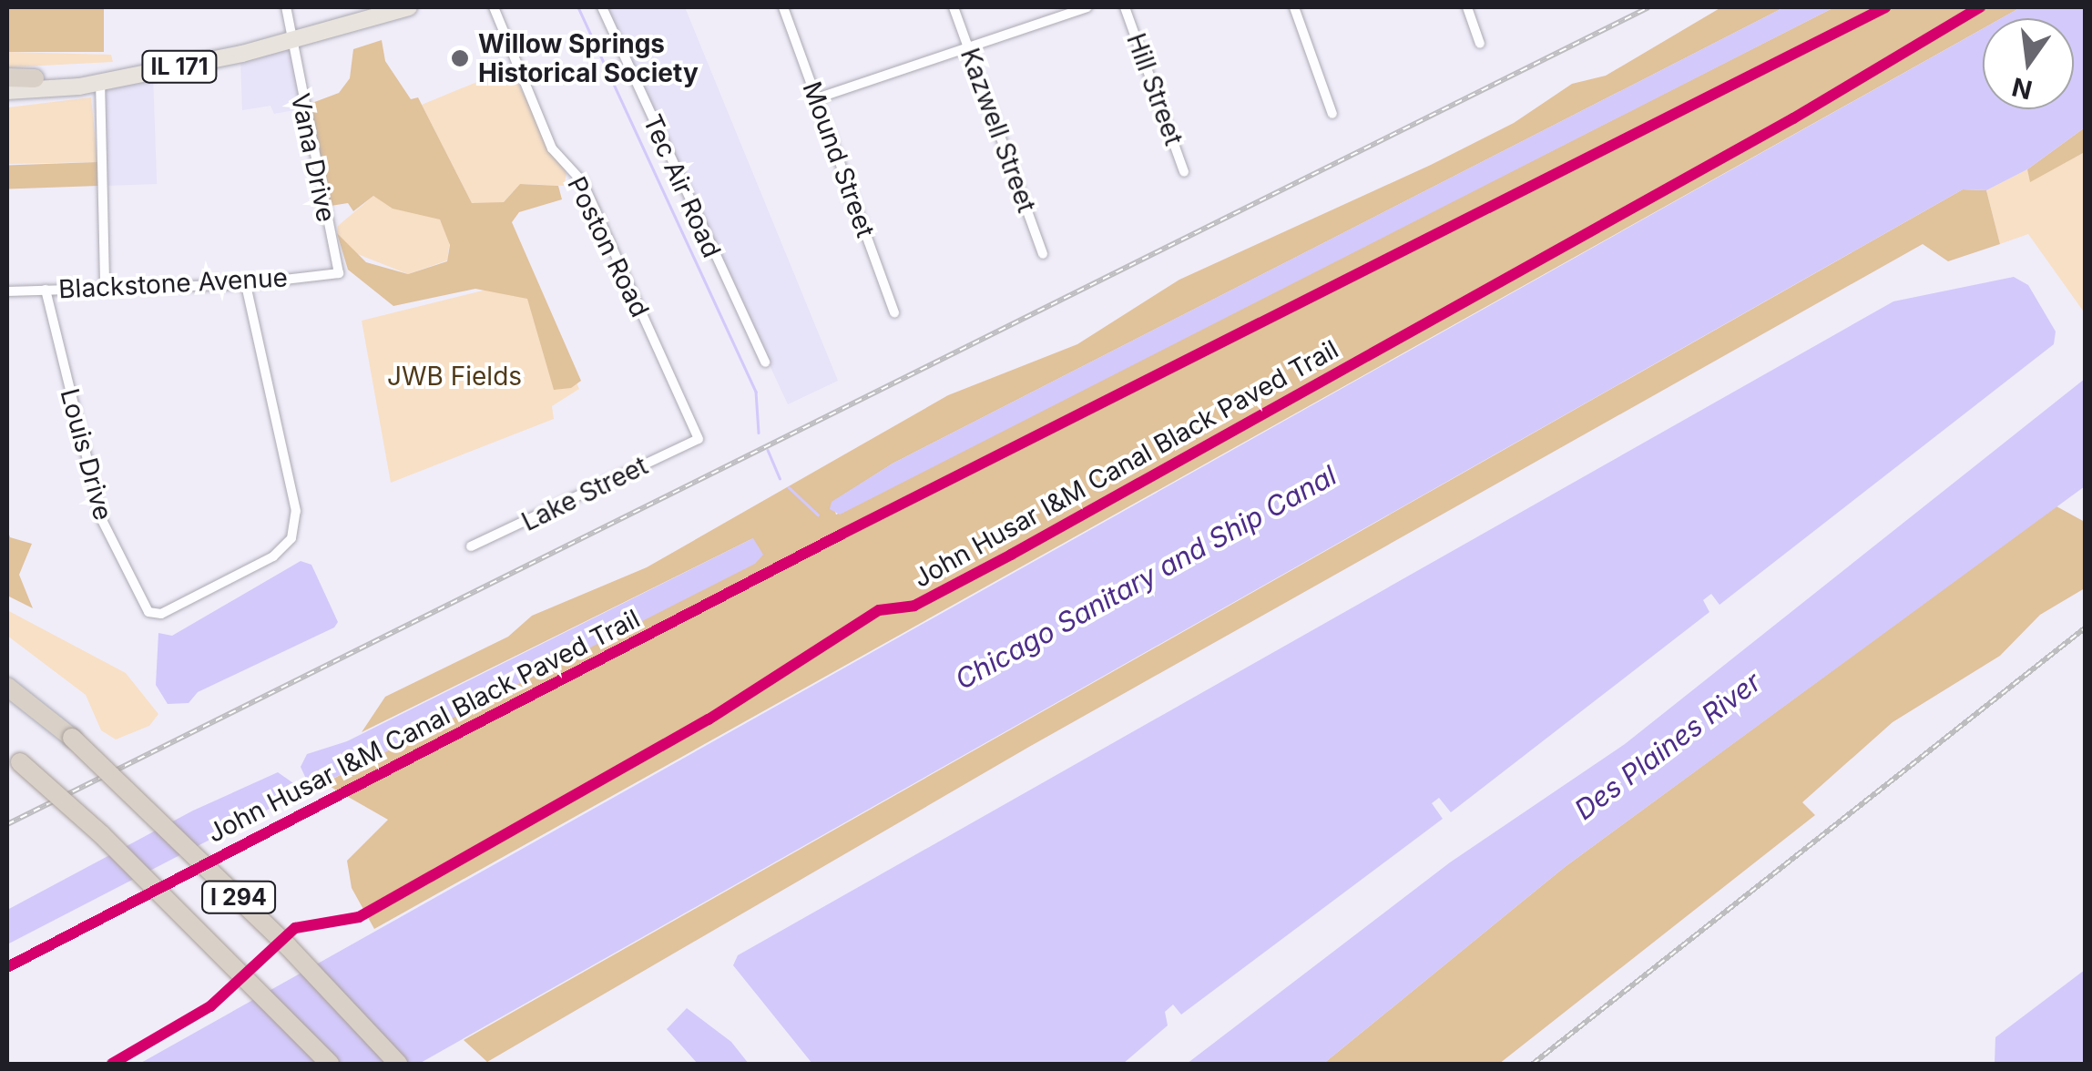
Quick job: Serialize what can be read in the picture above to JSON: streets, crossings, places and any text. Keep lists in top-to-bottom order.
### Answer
{
  "streets": {
    "highway": ["I 294"],
    "main road": ["IL 171"],
    "street": [
      "Hill Street",
      "Kazwell Street",
      "Vana Drive",
      "Mound Street",
      "Tec Air Road",
      "Poston Road",
      "Blackstone Avenue",
      "Louis Drive",
      "Lake Street"
    ],
    "cycle path": ["John Husar I&M Canal Black Paved Trail"]
  },
  "crossings": [
    ["IL 171", "Vana Drive"],
    ["Vana Drive", "Blackstone Avenue"],
    ["Poston Road", "Lake Street"],
    ["Blackstone Avenue", "Louis Drive"]
  ],
  "water": ["Chicago Sanitary and Ship Canal", "Des Plaines River"],
  "parks": ["JWB Fields"],
  "places": ["Willow Springs Historical Society"],
  "north": "bottom"
}
